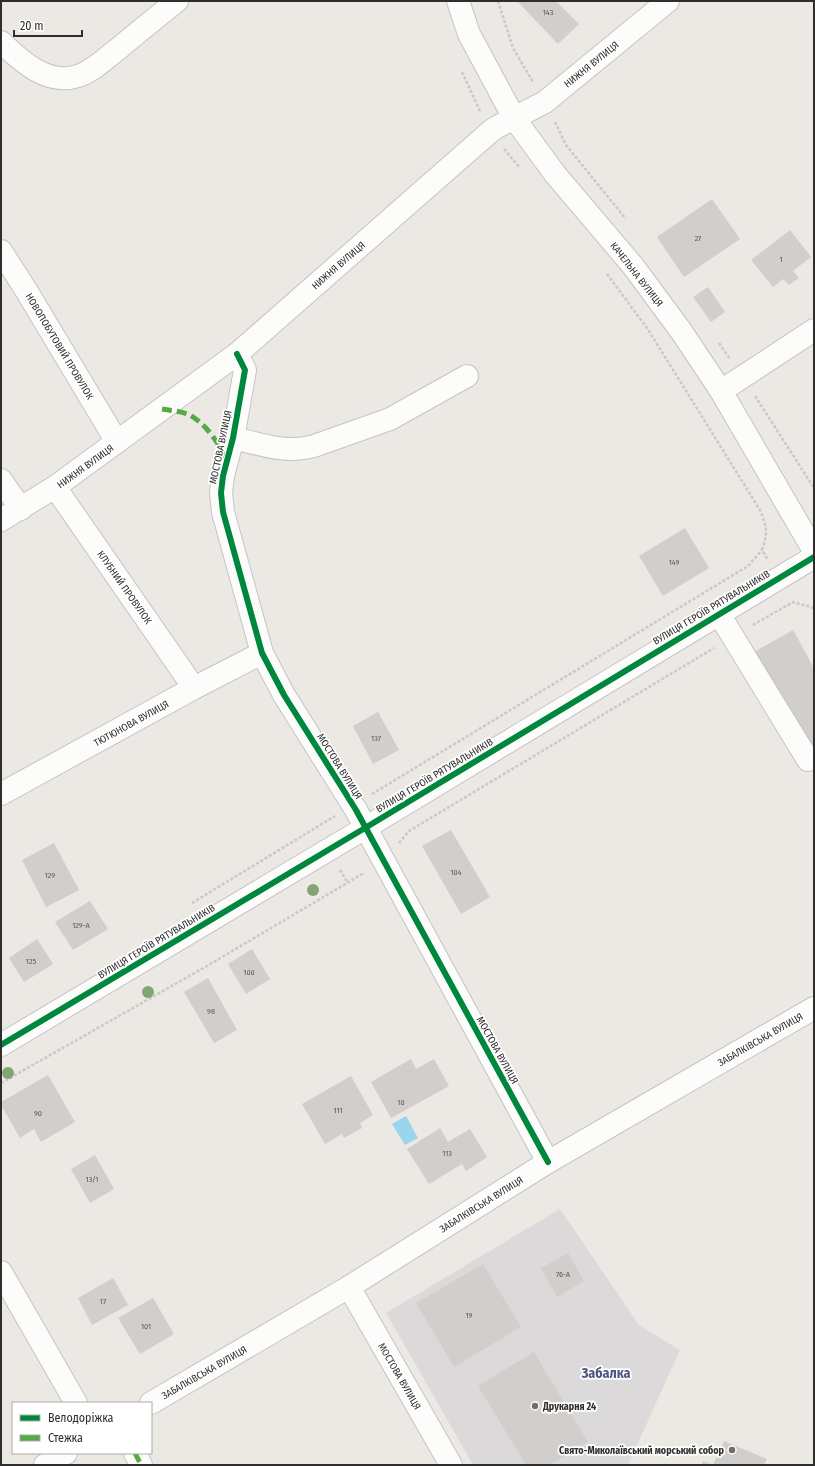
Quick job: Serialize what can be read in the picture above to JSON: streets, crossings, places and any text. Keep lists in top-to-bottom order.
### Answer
{
  "streets": {
    "street": [
      "НИЖНЯ ВУЛИЦЯ",
      "КАЧЕЛЬНА ВУЛИЦЯ",
      "НОВОПОБУТОВИЙ ПРОВУЛОК",
      "МОСТОВА ВУЛИЦЯ",
      "КЛУБНИЙ ПРОВУЛОК",
      "ВУЛИЦЯ ГЕРОЇВ РЯТУВАЛЬНИКІВ",
      "ТЮТЮНОВА ВУЛИЦЯ",
      "ЗАБАЛКІВСЬКА ВУЛИЦЯ"
    ]
  },
  "crossings": [
    ["НИЖНЯ ВУЛИЦЯ", "КАЧЕЛЬНА ВУЛИЦЯ"],
    ["НИЖНЯ ВУЛИЦЯ", "НОВОПОБУТОВИЙ ПРОВУЛОК"],
    ["НИЖНЯ ВУЛИЦЯ", "МОСТОВА ВУЛИЦЯ"],
    ["НИЖНЯ ВУЛИЦЯ", "КЛУБНИЙ ПРОВУЛОК"],
    ["МОСТОВА ВУЛИЦЯ", "ВУЛИЦЯ ГЕРОЇВ РЯТУВАЛЬНИКІВ"],
    ["МОСТОВА ВУЛИЦЯ", "ТЮТЮНОВА ВУЛИЦЯ"],
    ["МОСТОВА ВУЛИЦЯ", "ЗАБАЛКІВСЬКА ВУЛИЦЯ"],
    ["КЛУБНИЙ ПРОВУЛОК", "ТЮТЮНОВА ВУЛИЦЯ"]
  ],
  "districts": ["Забалка"],
  "places": ["Друкарня 24", "Свято-Миколаївський морський собор"],
  "house_numbers": [
    "143",
    "27",
    "1",
    "149",
    "137",
    "104",
    "129",
    "129-А",
    "125",
    "100",
    "98",
    "10",
    "111",
    "90",
    "113",
    "13/1",
    "76-А",
    "17",
    "19",
    "101"
  ],
  "legend": ["Велодоріжка", "Стежка"],
  "scale_bar": "20 m"
}
